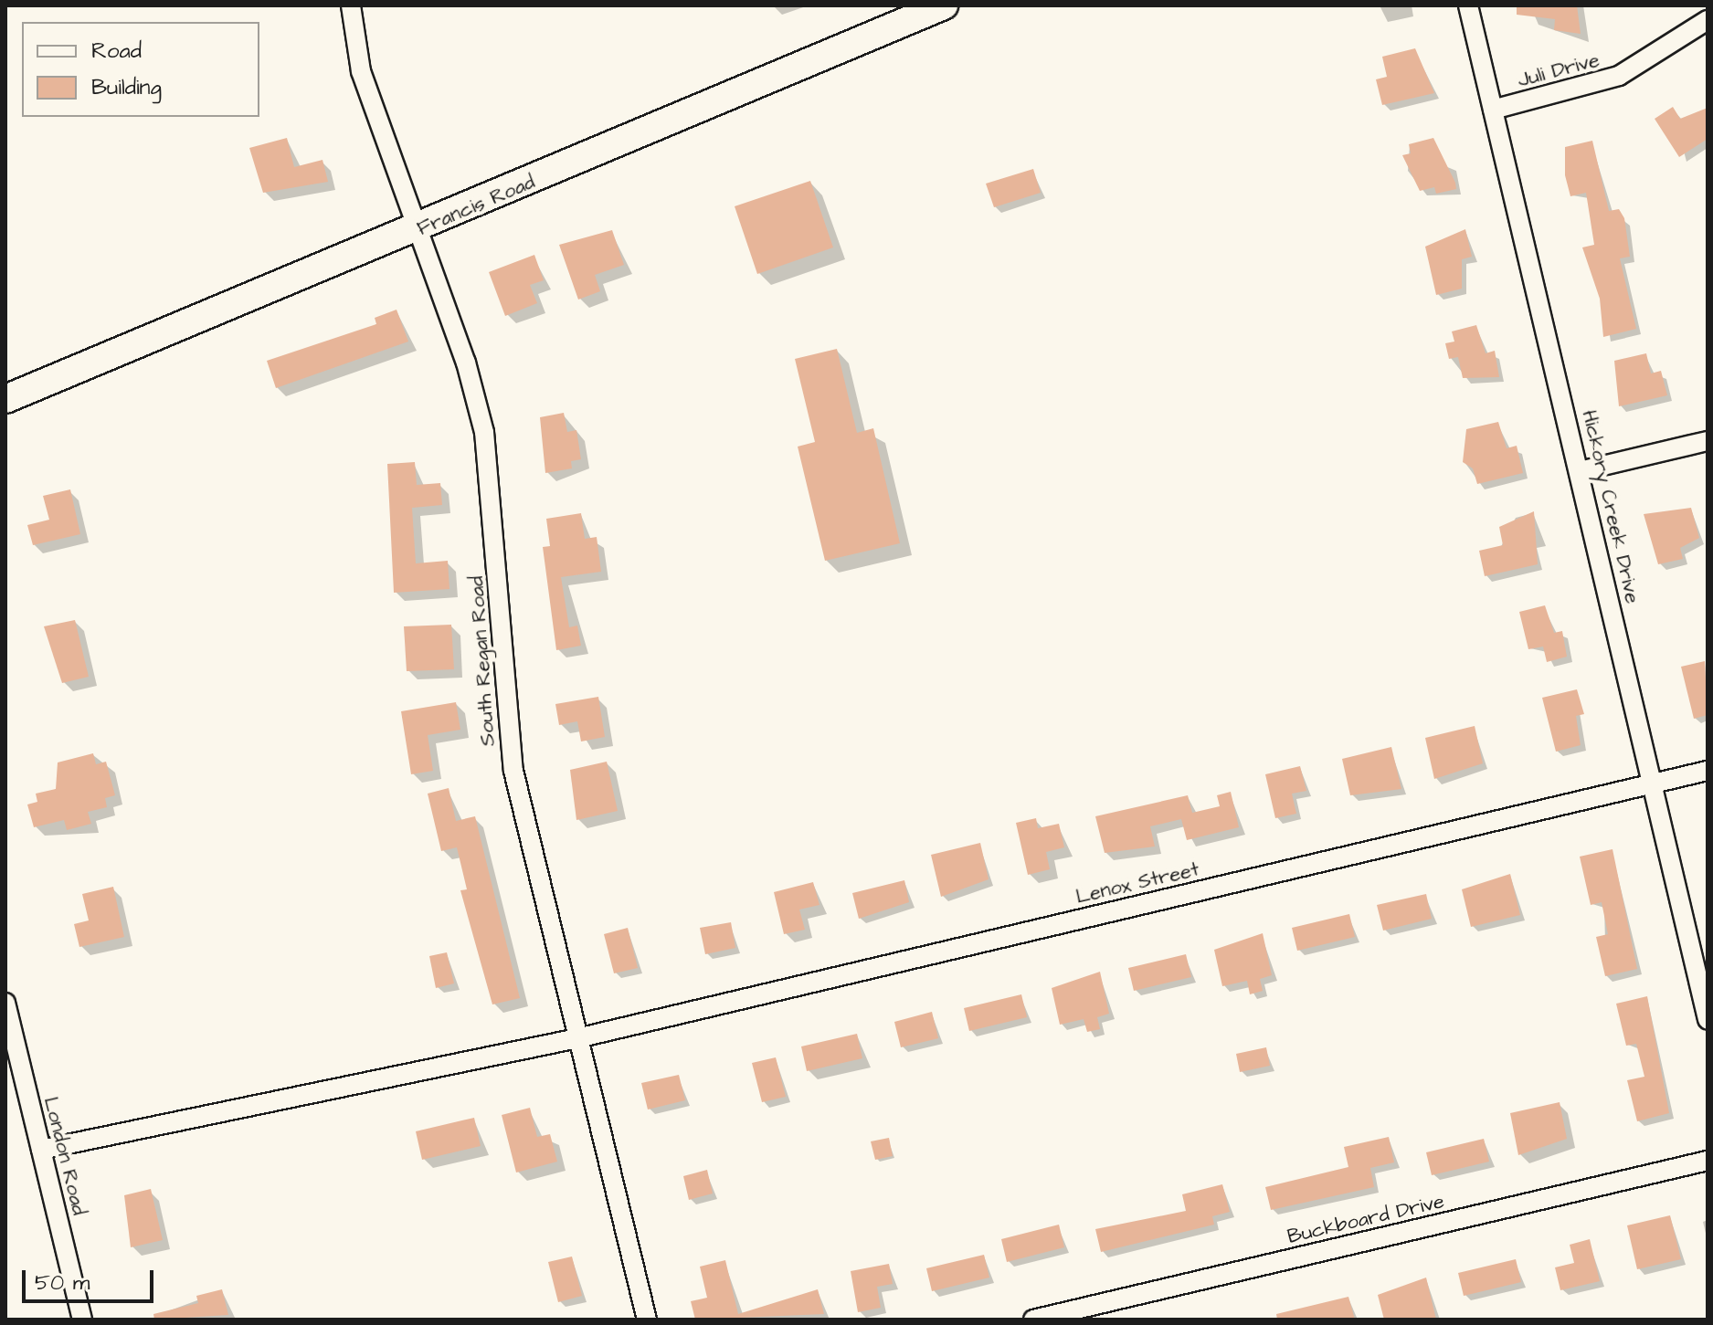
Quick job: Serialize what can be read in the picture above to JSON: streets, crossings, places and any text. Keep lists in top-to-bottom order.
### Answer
{
  "streets": {
    "street": [
      "Juli Drive",
      "Francis Road",
      "Hickory Creek Drive",
      "South Regan Road",
      "Lenox Street",
      "London Road",
      "Buckboard Drive"
    ]
  },
  "crossings": [
    ["Juli Drive", "Hickory Creek Drive"],
    ["Francis Road", "South Regan Road"],
    ["Hickory Creek Drive", "Lenox Street"],
    ["South Regan Road", "Lenox Street"],
    ["Lenox Street", "London Road"]
  ],
  "legend": ["Road", "Building"],
  "scale_bar": "50 m"
}
